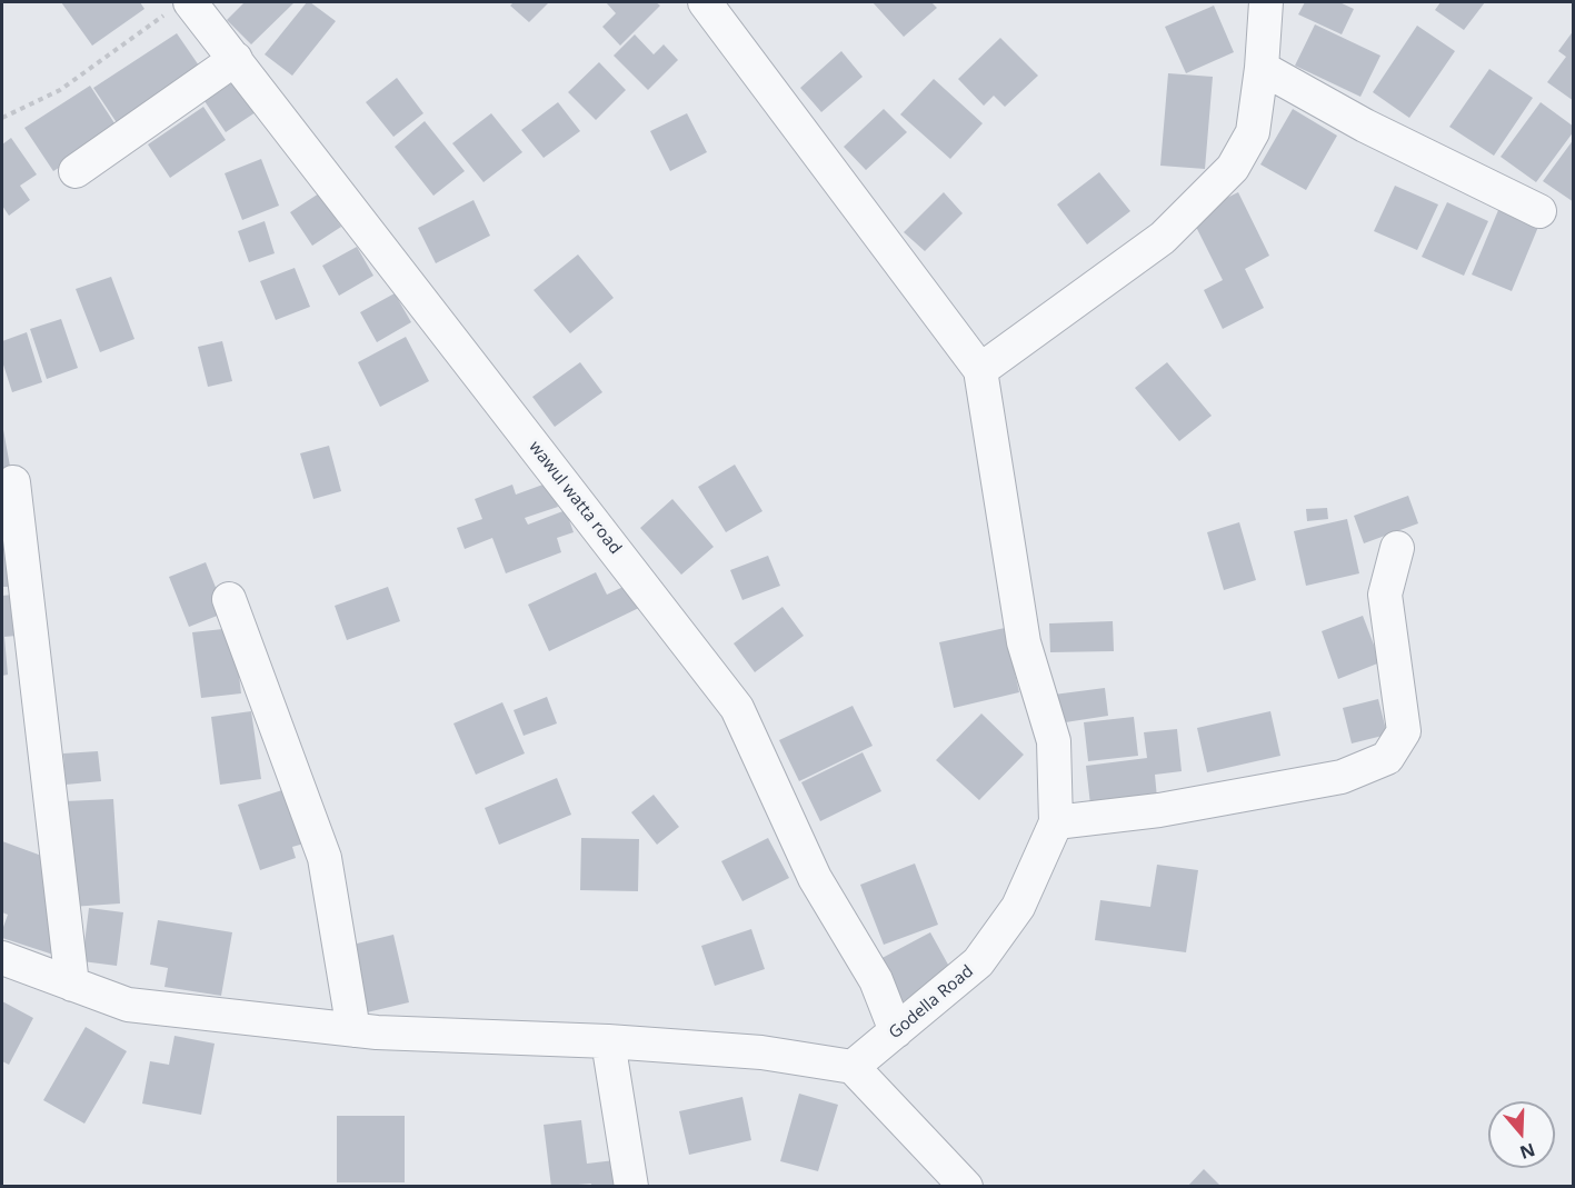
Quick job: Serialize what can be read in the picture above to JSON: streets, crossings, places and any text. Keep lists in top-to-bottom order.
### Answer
{
  "streets": {
    "street": ["wawul watta road", "Godella Road"]
  },
  "crossings": [
    ["wawul watta road", "Godella Road"]
  ],
  "north": "bottom"
}
